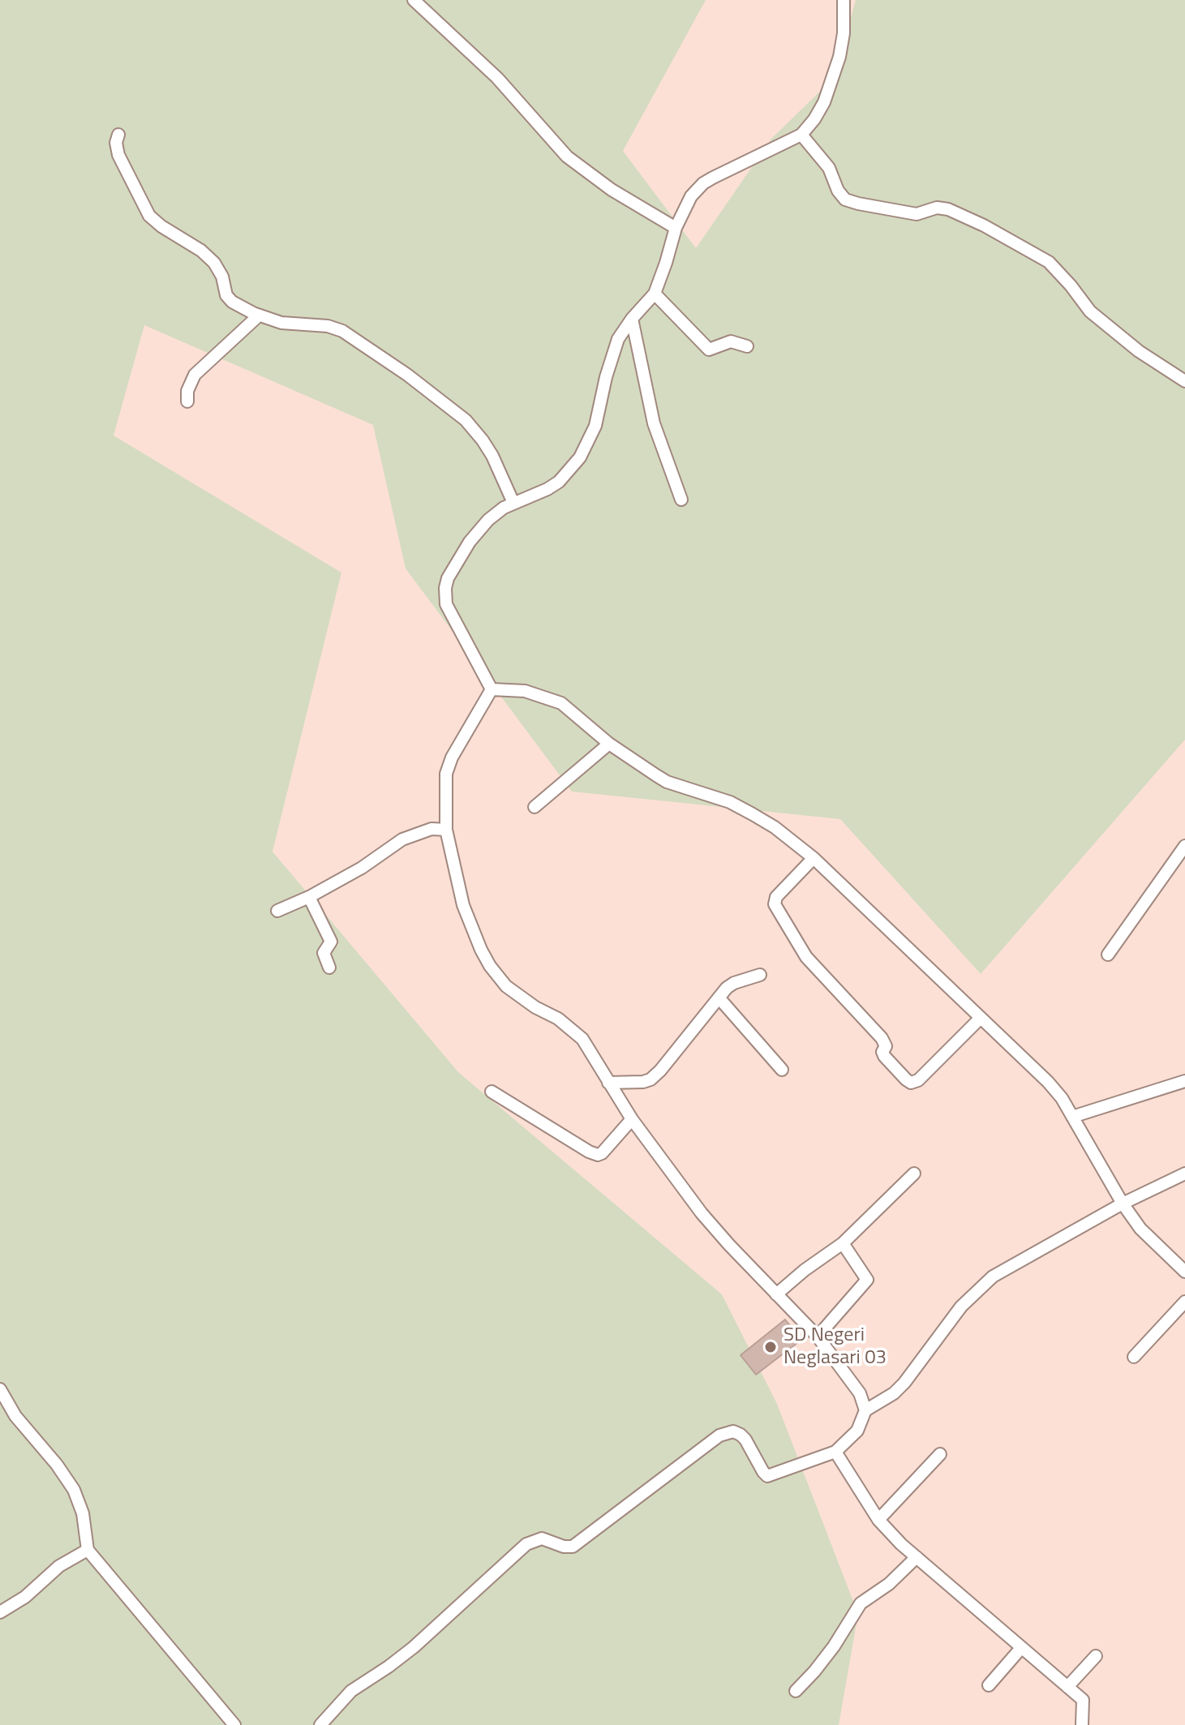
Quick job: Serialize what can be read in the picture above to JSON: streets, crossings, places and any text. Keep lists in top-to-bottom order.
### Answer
{
  "places": ["SD Negeri Neglasari 03"]
}
